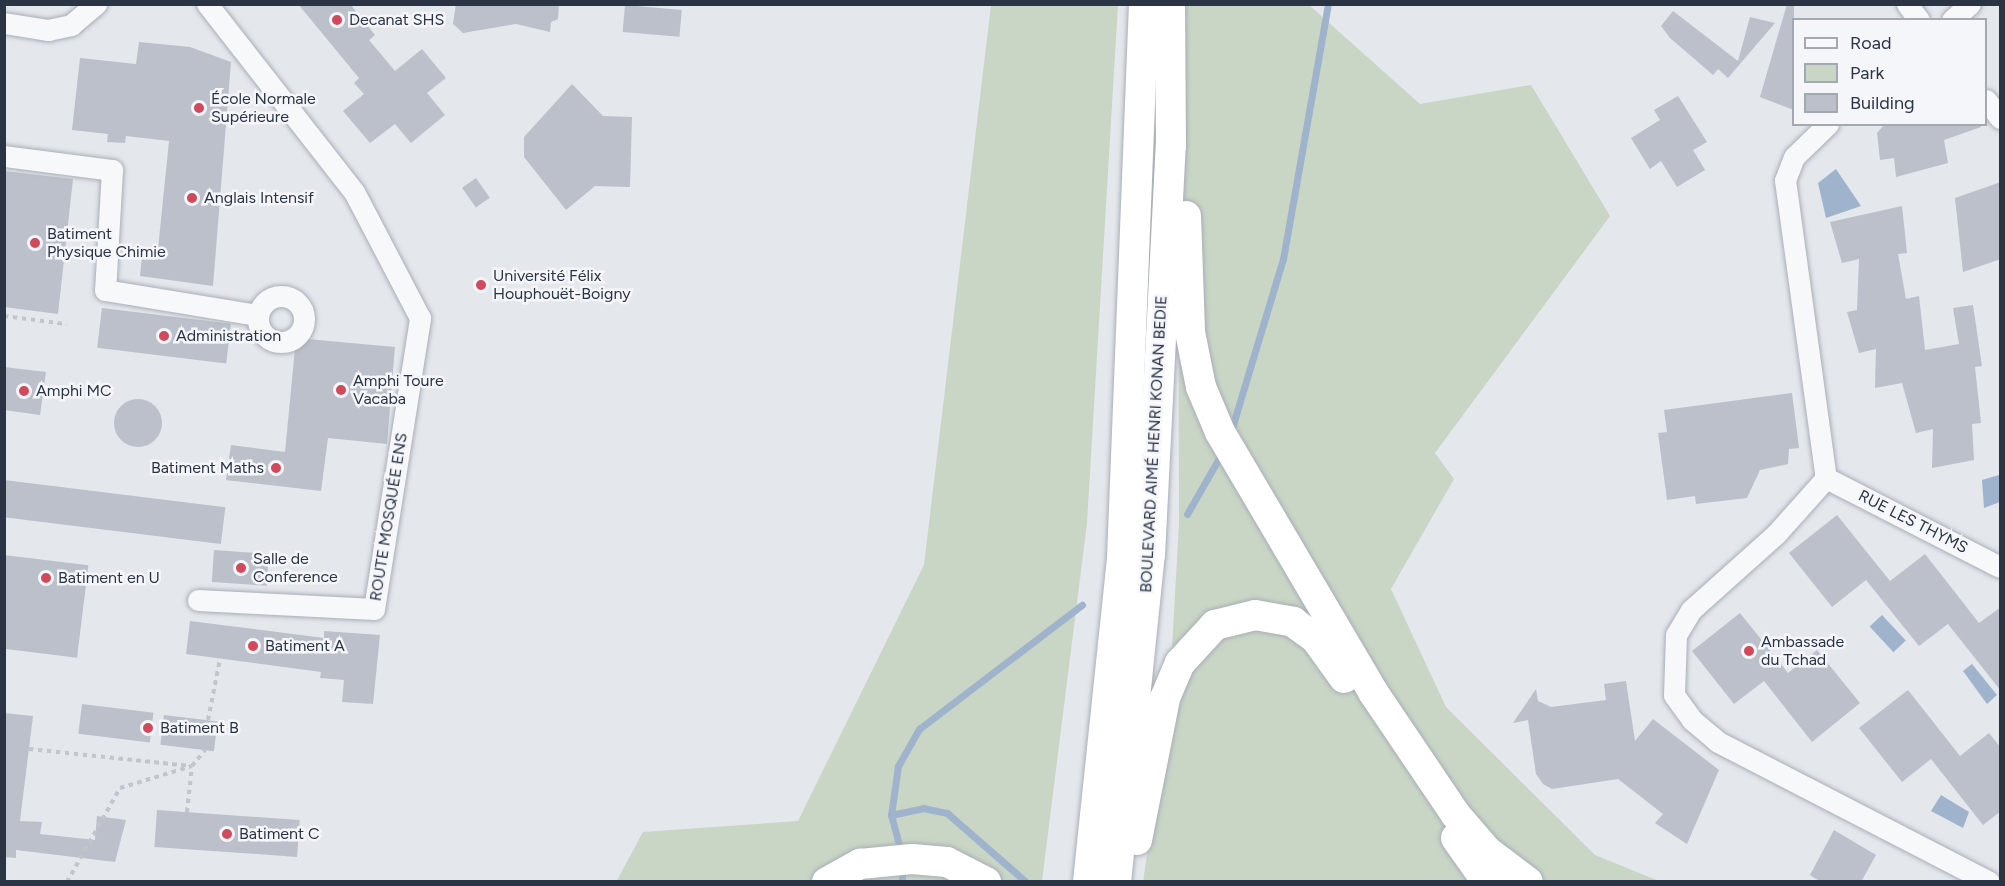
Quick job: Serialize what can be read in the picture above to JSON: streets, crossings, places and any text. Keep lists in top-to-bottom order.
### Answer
{
  "streets": {
    "highway": ["BOULEVARD AIMÉ HENRI KONAN BEDIE"],
    "street": ["ROUTE MOSQUÉE ENS", "RUE LES THYMS"]
  },
  "places": [
    "Decanat SHS",
    "École Normale Supérieure",
    "Anglais Intensif",
    "Batiment Physique Chimie",
    "Université Félix Houphouët-Boigny",
    "Administration",
    "Amphi Toure Vacaba",
    "Amphi MC",
    "Batiment Maths",
    "Salle de Conference",
    "Batiment en U",
    "Batiment A",
    "Ambassade du Tchad",
    "Batiment B",
    "Batiment C"
  ],
  "legend": ["Road", "Park", "Building"]
}
